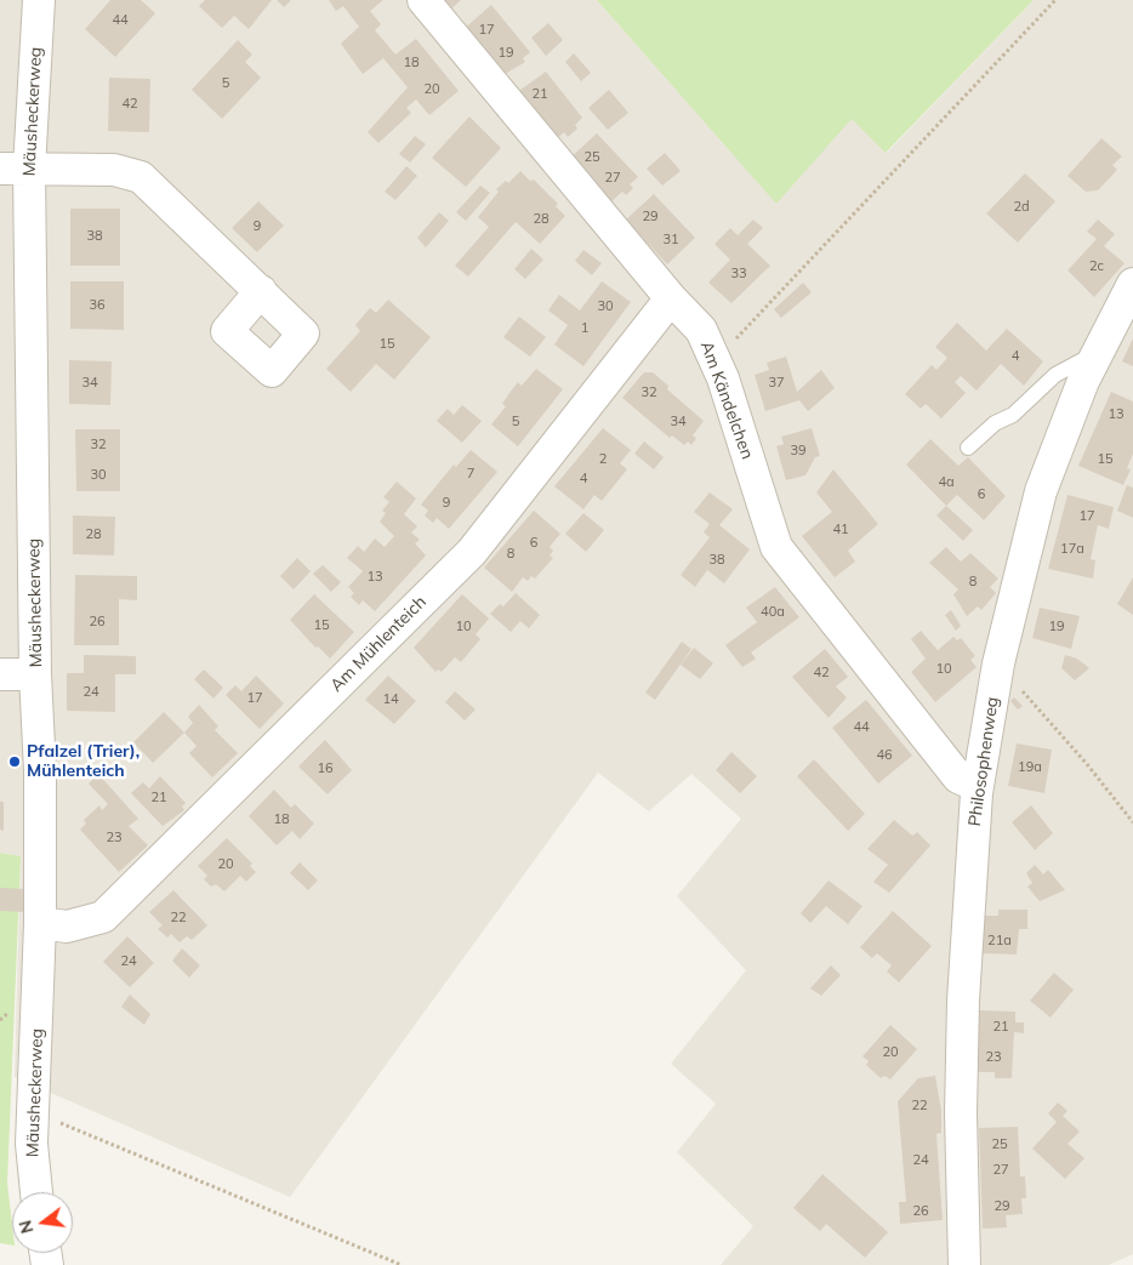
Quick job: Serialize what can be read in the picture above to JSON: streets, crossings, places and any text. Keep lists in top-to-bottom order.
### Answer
{
  "streets": {
    "street": [
      "Mäusheckerweg",
      "Am Kändelchen",
      "Am Mühlenteich",
      "Philosophenweg"
    ]
  },
  "crossings": [
    ["Mäusheckerweg", "Am Mühlenteich"],
    ["Am Kändelchen", "Am Mühlenteich"],
    ["Am Kändelchen", "Philosophenweg"]
  ],
  "places": ["Pfalzel (Trier), Mühlenteich"],
  "house_numbers": [
    "44",
    "17",
    "19",
    "18",
    "5",
    "20",
    "21",
    "42",
    "25",
    "27",
    "2d",
    "29",
    "28",
    "9",
    "38",
    "31",
    "2c",
    "33",
    "36",
    "30",
    "1",
    "15",
    "4",
    "34",
    "37",
    "32",
    "13",
    "5",
    "34",
    "32",
    "39",
    "2",
    "15",
    "7",
    "30",
    "4",
    "4a",
    "6",
    "9",
    "17",
    "41",
    "28",
    "6",
    "17a",
    "8",
    "38",
    "13",
    "8",
    "40a",
    "26",
    "15",
    "10",
    "19",
    "10",
    "42",
    "24",
    "17",
    "14",
    "44",
    "46",
    "19a",
    "16",
    "21",
    "18",
    "23",
    "20",
    "22",
    "21a",
    "24",
    "21",
    "20",
    "23",
    "22",
    "25",
    "24",
    "27",
    "29",
    "26"
  ],
  "north": "left"
}
